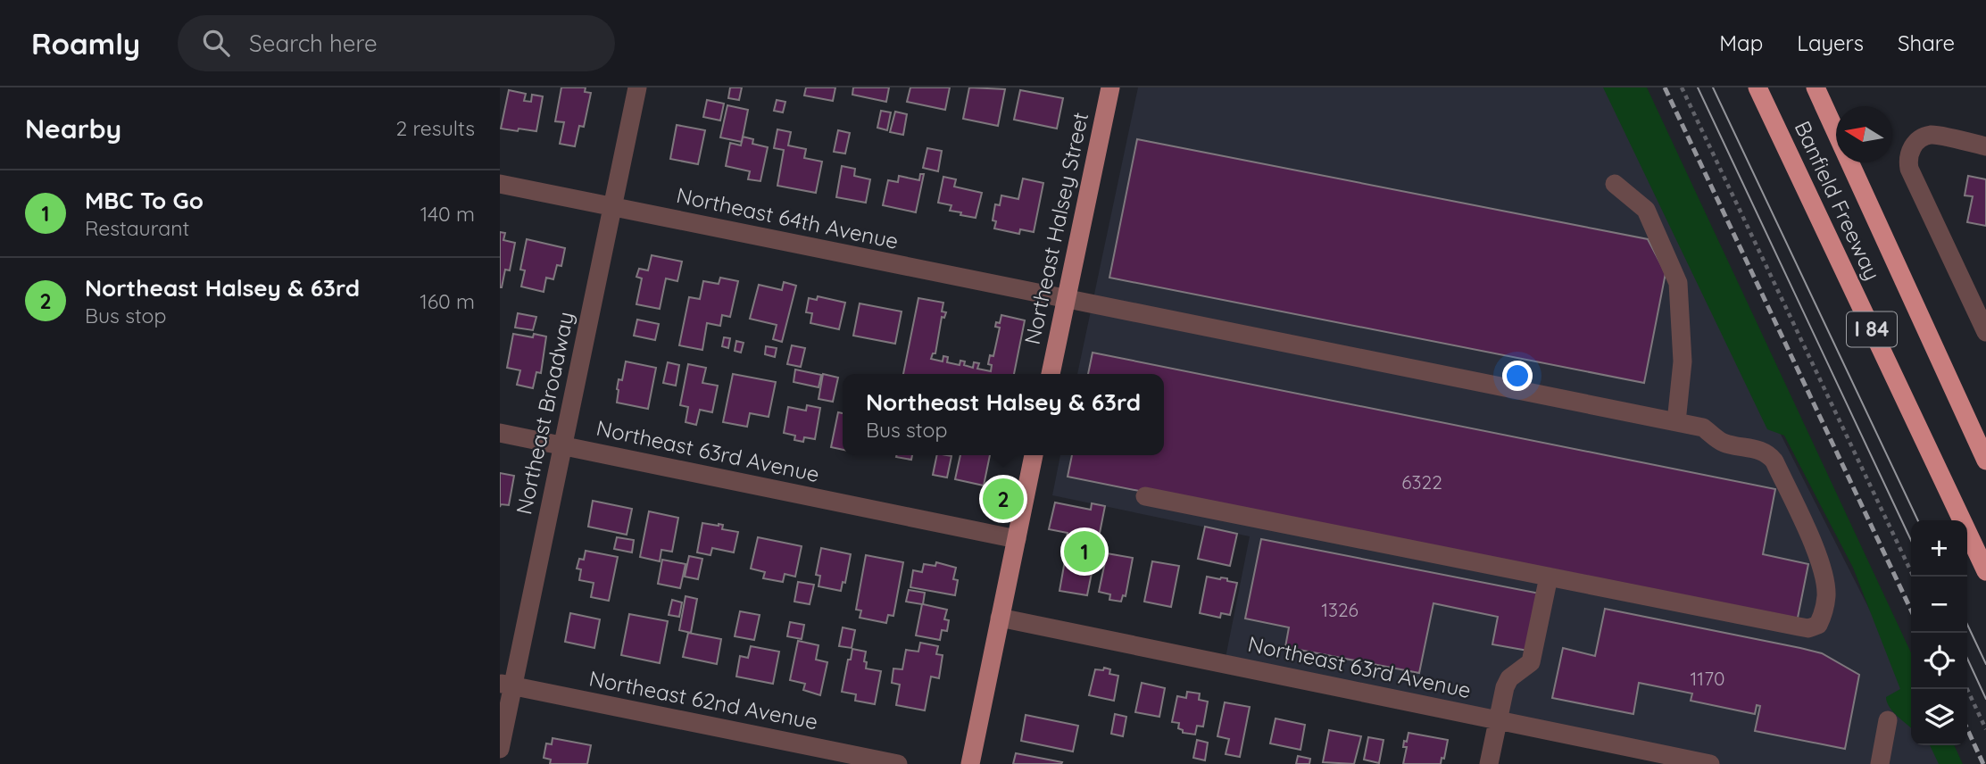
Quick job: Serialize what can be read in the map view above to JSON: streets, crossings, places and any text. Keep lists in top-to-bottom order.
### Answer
{
  "streets": {
    "highway": ["Banfield Freeway", "I 84"],
    "main road": ["Northeast Halsey Street"],
    "street": [
      "Northeast 64th Avenue",
      "Northeast Broadway",
      "Northeast 63rd Avenue",
      "Northeast 62nd Avenue"
    ]
  },
  "crossings": [
    ["Northeast 64th Avenue", "Northeast Halsey Street"],
    ["Northeast 64th Avenue", "Northeast Broadway"],
    ["Northeast Broadway", "Northeast 63rd Avenue"],
    ["Northeast Broadway", "Northeast 62nd Avenue"]
  ],
  "house_numbers": ["6322", "1326", "1170"],
  "north": "left",
  "page": {
    "header": "Roamly",
    "search": "Search here",
    "nav": ["Map", "Layers", "Share"],
    "heading": ["Nearby", "2 results"],
    "list": [
      {
        "mark": "1",
        "name": "MBC To Go",
        "note": "Restaurant",
        "value": "140 m"
      },
      {
        "mark": "2",
        "name": "Northeast Halsey & 63rd",
        "note": "Bus stop",
        "value": "160 m"
      }
    ],
    "popup": ["Northeast Halsey & 63rd", "Bus stop"],
    "pins": ["2", "1"],
    "map_buttons": ["+", "−"]
  }
}
